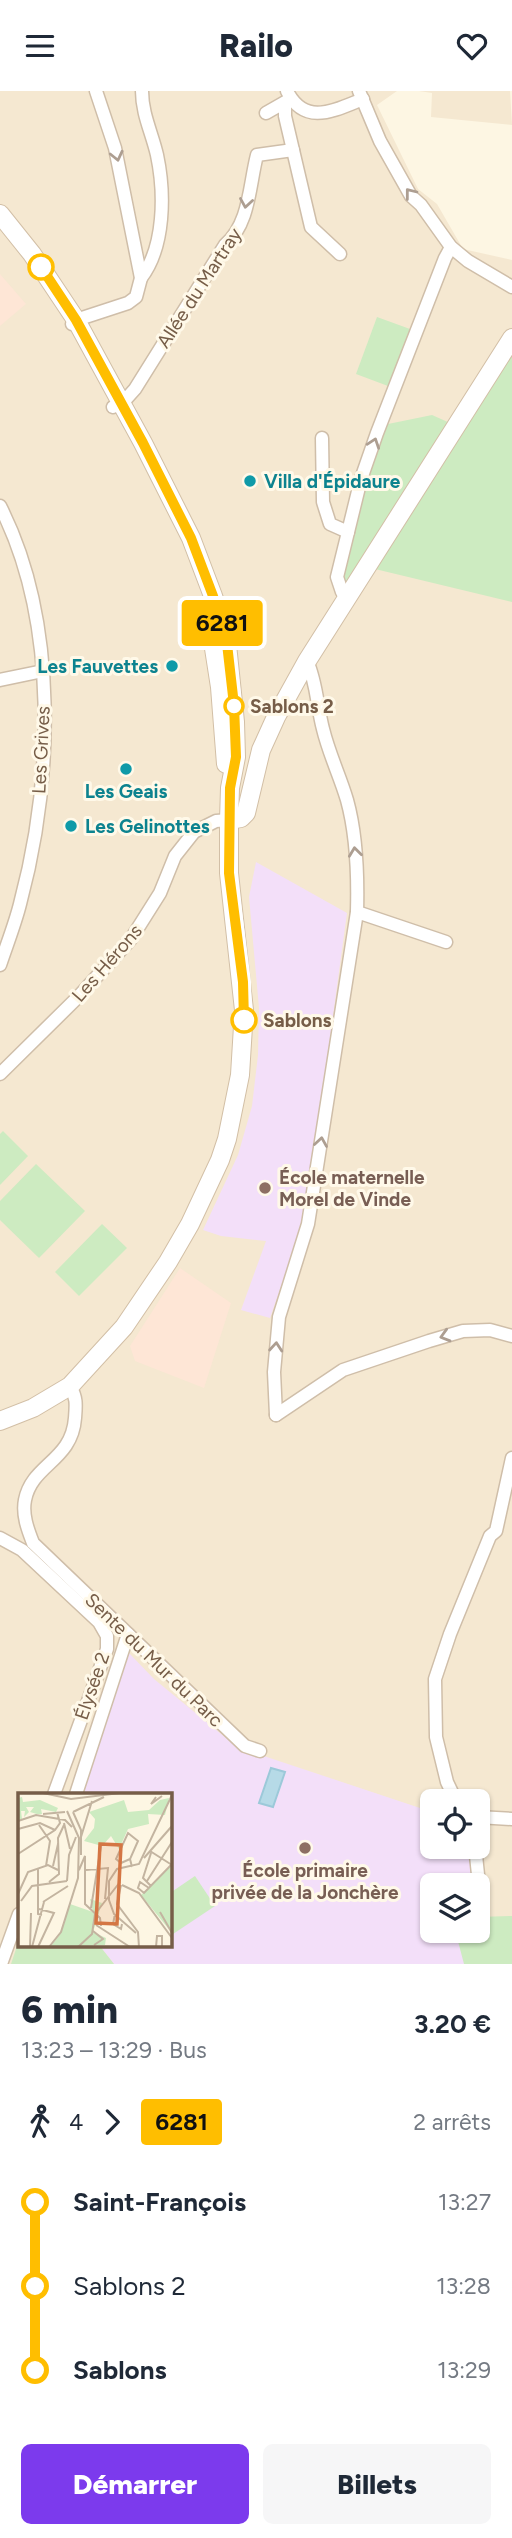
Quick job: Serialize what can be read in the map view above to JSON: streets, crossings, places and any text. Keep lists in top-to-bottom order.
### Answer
{
  "streets": {
    "street": [
      "Allée du Martray",
      "Les Grives",
      "Les Hérons",
      "Sente du Mur du Parc",
      "Élysée 2"
    ]
  },
  "one_way": ["Allée du Martray"],
  "places": [
    "Villa d'Épidaure",
    "Les Fauvettes",
    "Sablons 2",
    "Les Geais",
    "Les Gelinottes",
    "Sablons",
    "École maternelle Morel de Vinde",
    "École primaire privée de la Jonchère"
  ],
  "lines": ["bus line 6281"],
  "page": {
    "header": "Railo",
    "on_map": "6281",
    "heading": ["6 min", "13:23 – 13:29 · Bus", "3.20 €"],
    "legs": ["4", "6281", "2 arrêts"],
    "list": [
      {
        "name": "Saint-François",
        "value": "13:27"
      },
      {
        "name": "Sablons 2",
        "value": "13:28"
      },
      {
        "name": "Sablons",
        "value": "13:29"
      }
    ],
    "buttons": ["Démarrer", "Billets"]
  }
}
